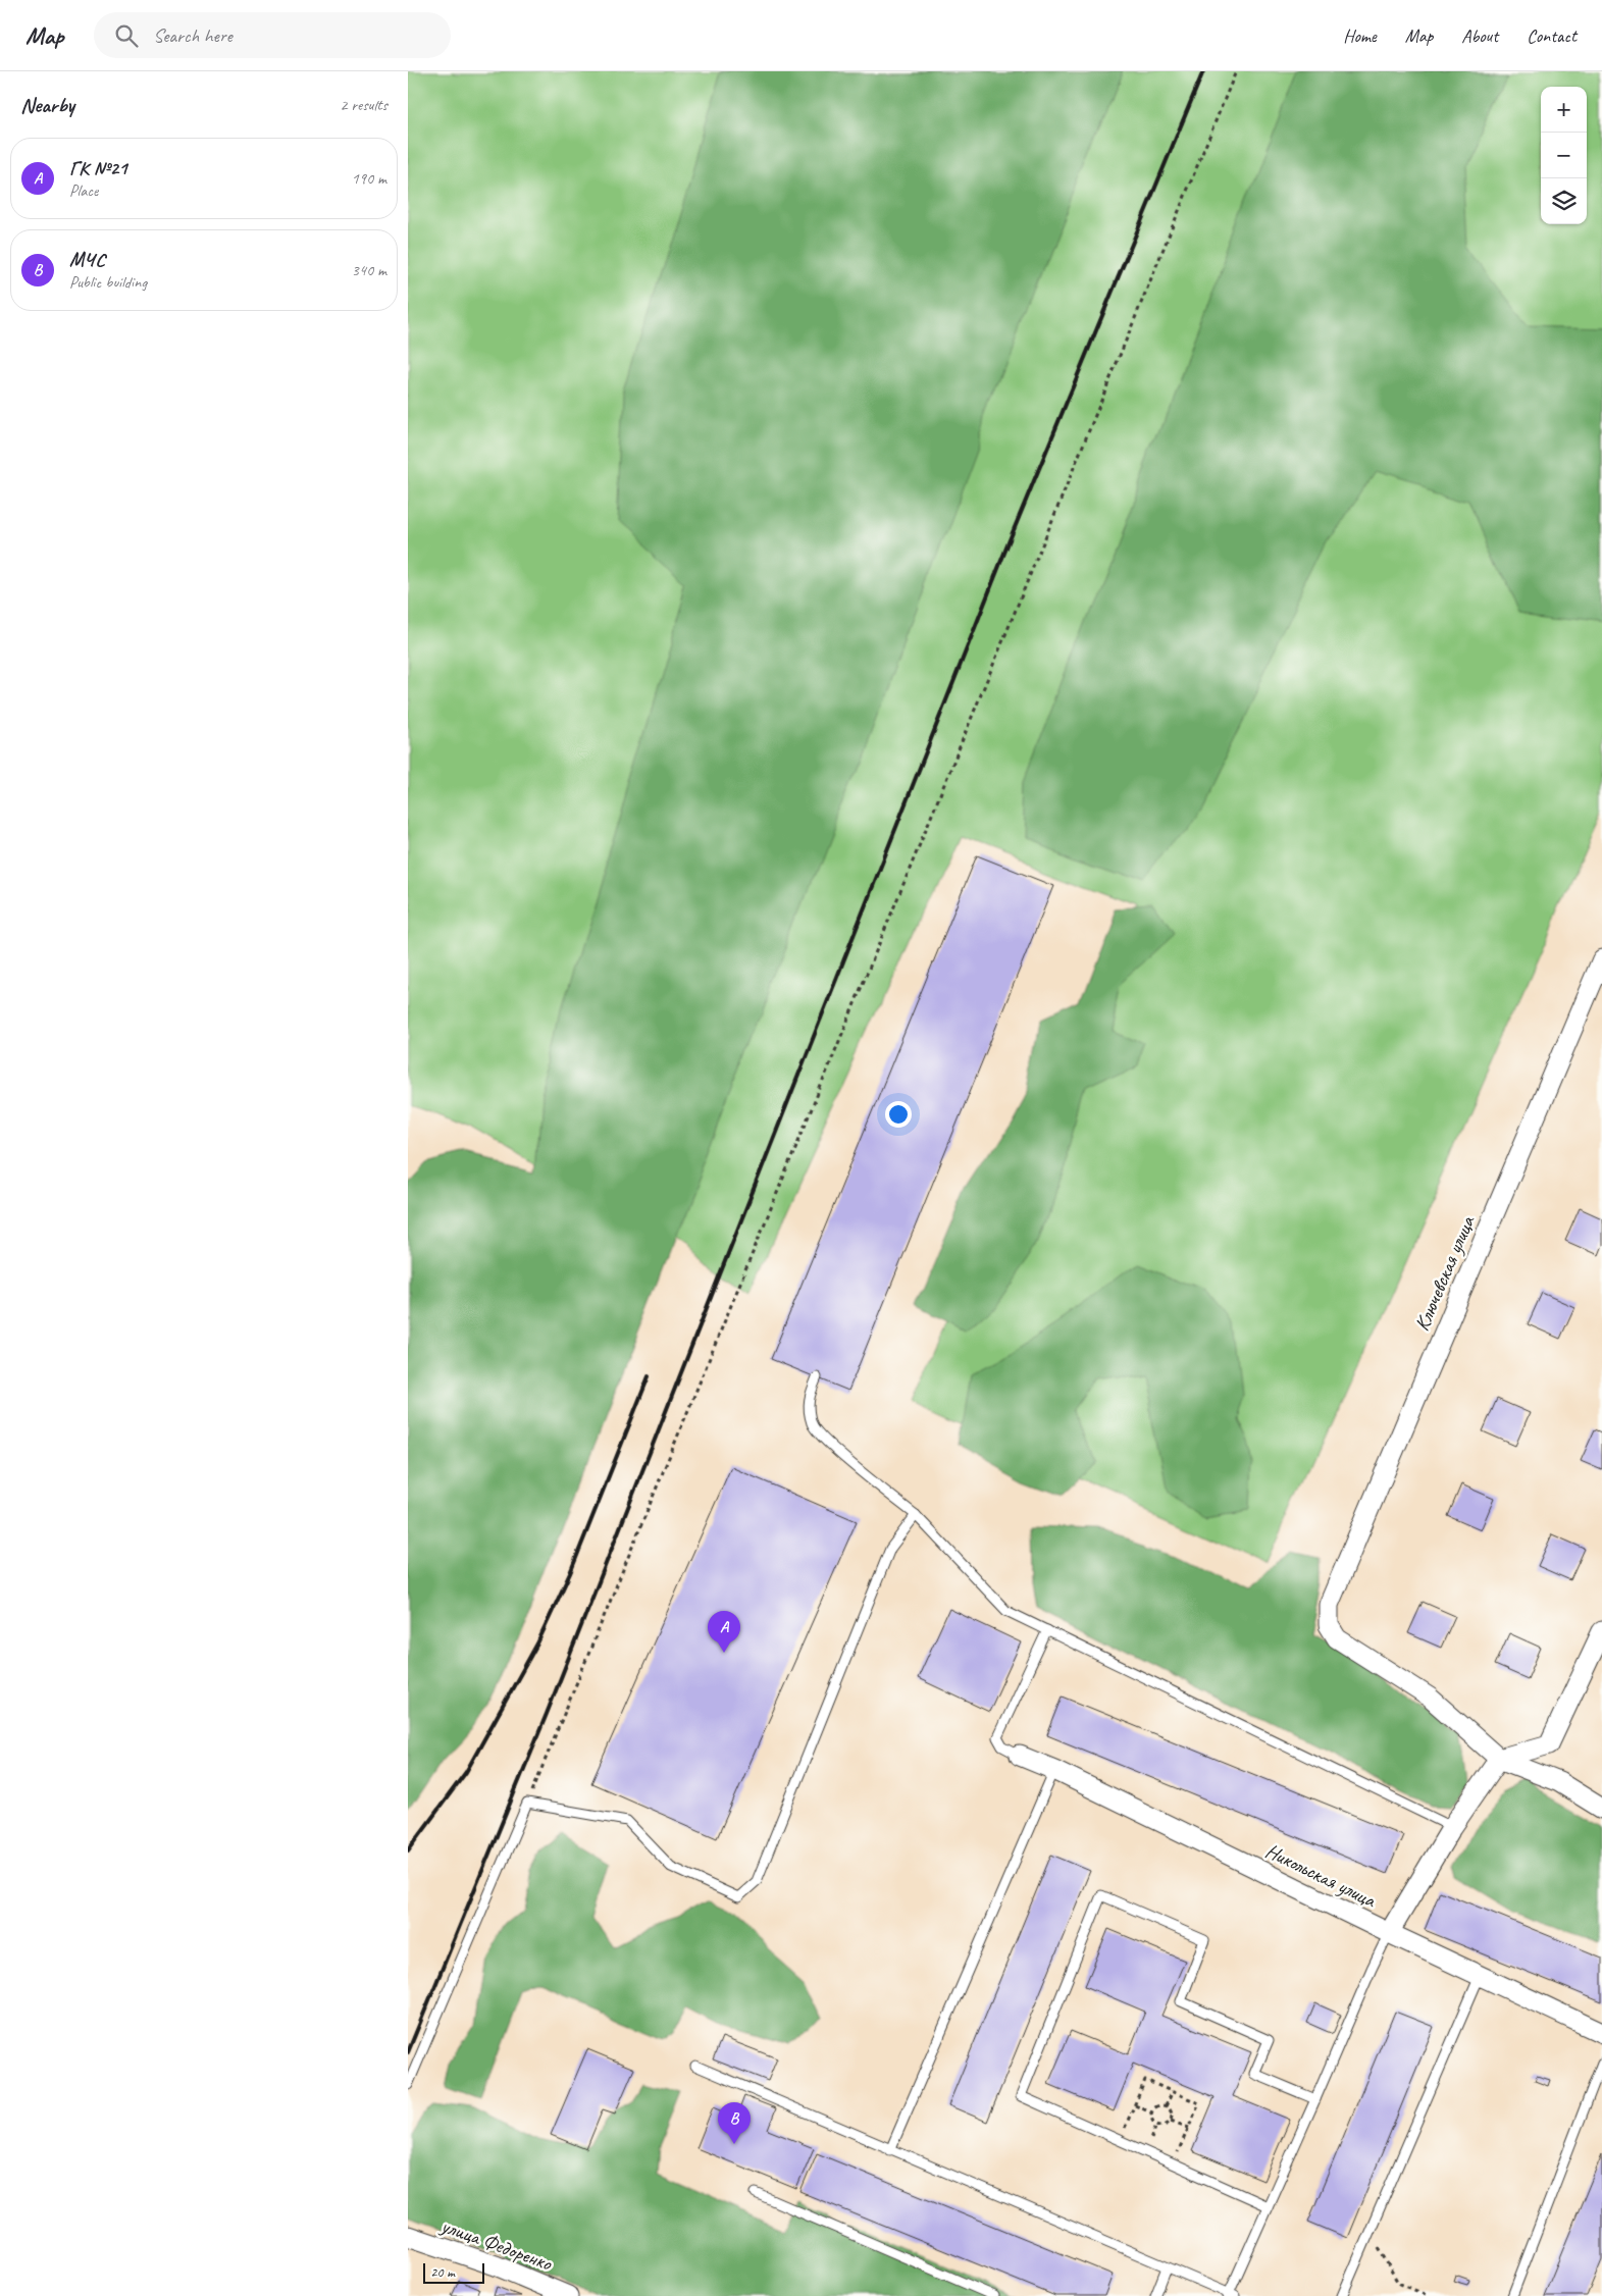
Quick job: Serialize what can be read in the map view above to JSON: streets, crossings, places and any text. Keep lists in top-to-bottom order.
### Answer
{
  "streets": {
    "street": ["Ключевская улица", "Никольская улица", "улица Федоренко"]
  },
  "scale_bar": "20 m",
  "page": {
    "header": "Map",
    "search": "Search here",
    "nav": [
      "Home",
      "Map",
      "About",
      "Contact"
    ],
    "heading": ["Nearby", "2 results"],
    "map_buttons": ["+", "−"],
    "list": [
      {
        "mark": "A",
        "name": "ГК №21",
        "note": "Place",
        "value": "190 m"
      },
      {
        "mark": "B",
        "name": "МЧС",
        "note": "Public building",
        "value": "340 m"
      }
    ],
    "pins": ["A", "B"],
    "scale": "20 m"
  }
}
